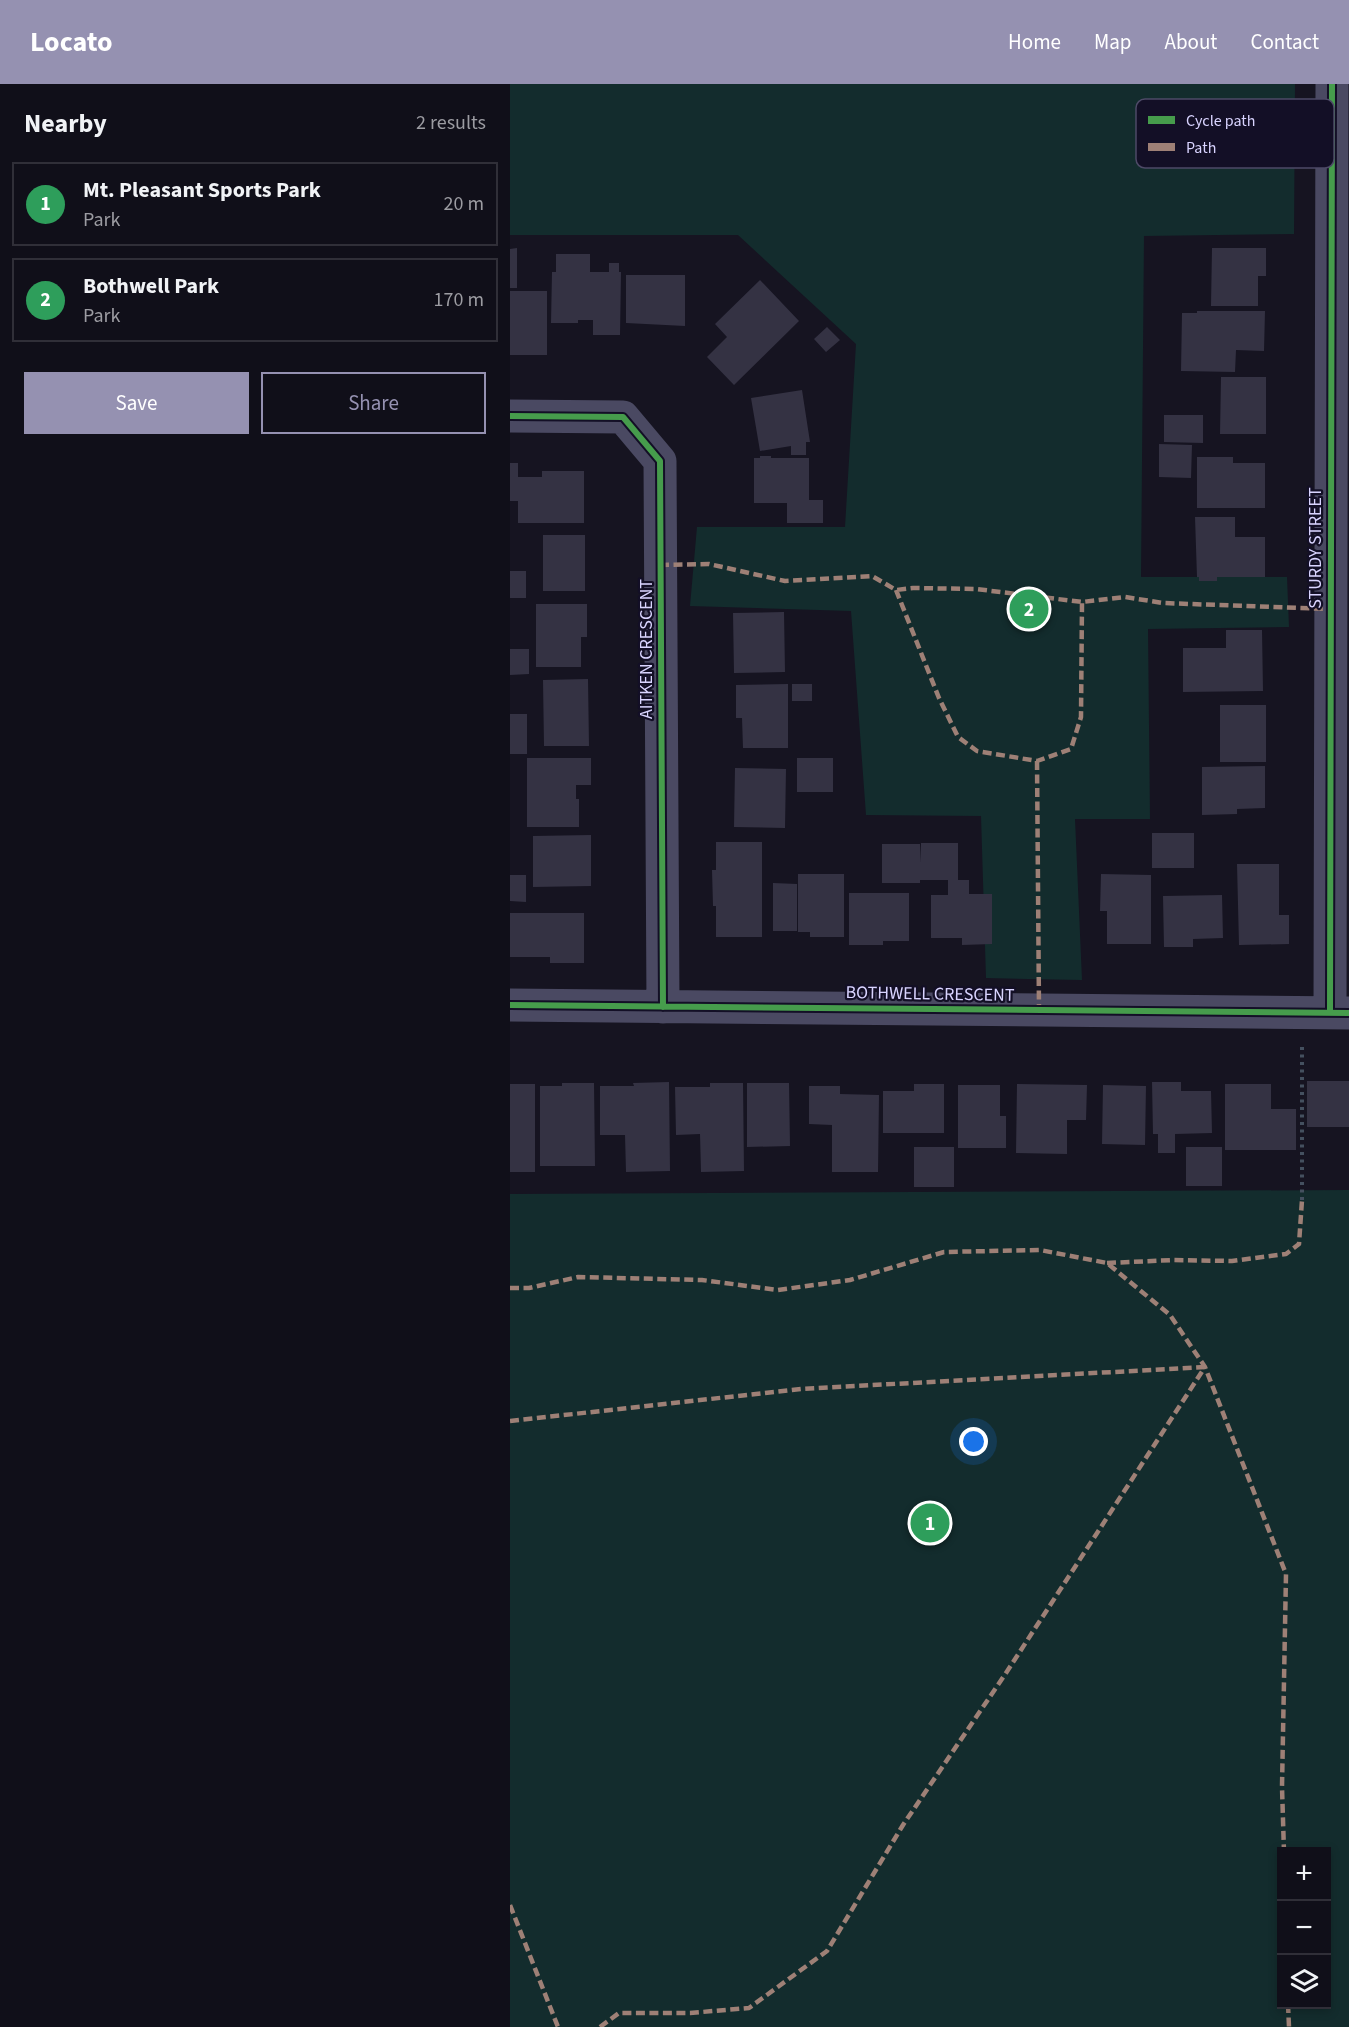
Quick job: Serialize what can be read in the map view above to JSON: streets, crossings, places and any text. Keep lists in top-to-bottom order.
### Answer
{
  "streets": {
    "street": ["STURDY STREET", "AITKEN CRESCENT", "BOTHWELL CRESCENT"]
  },
  "crossings": [
    ["STURDY STREET", "BOTHWELL CRESCENT"],
    ["AITKEN CRESCENT", "BOTHWELL CRESCENT"]
  ],
  "legend": ["Cycle path", "Path"],
  "page": {
    "header": "Locato",
    "nav": [
      "Home",
      "Map",
      "About",
      "Contact"
    ],
    "heading": ["Nearby", "2 results"],
    "list": [
      {
        "mark": "1",
        "name": "Mt. Pleasant Sports Park",
        "note": "Park",
        "value": "20 m"
      },
      {
        "mark": "2",
        "name": "Bothwell Park",
        "note": "Park",
        "value": "170 m"
      }
    ],
    "buttons": ["Save", "Share"],
    "pins": ["2", "1"],
    "map_buttons": ["+", "−"]
  }
}
